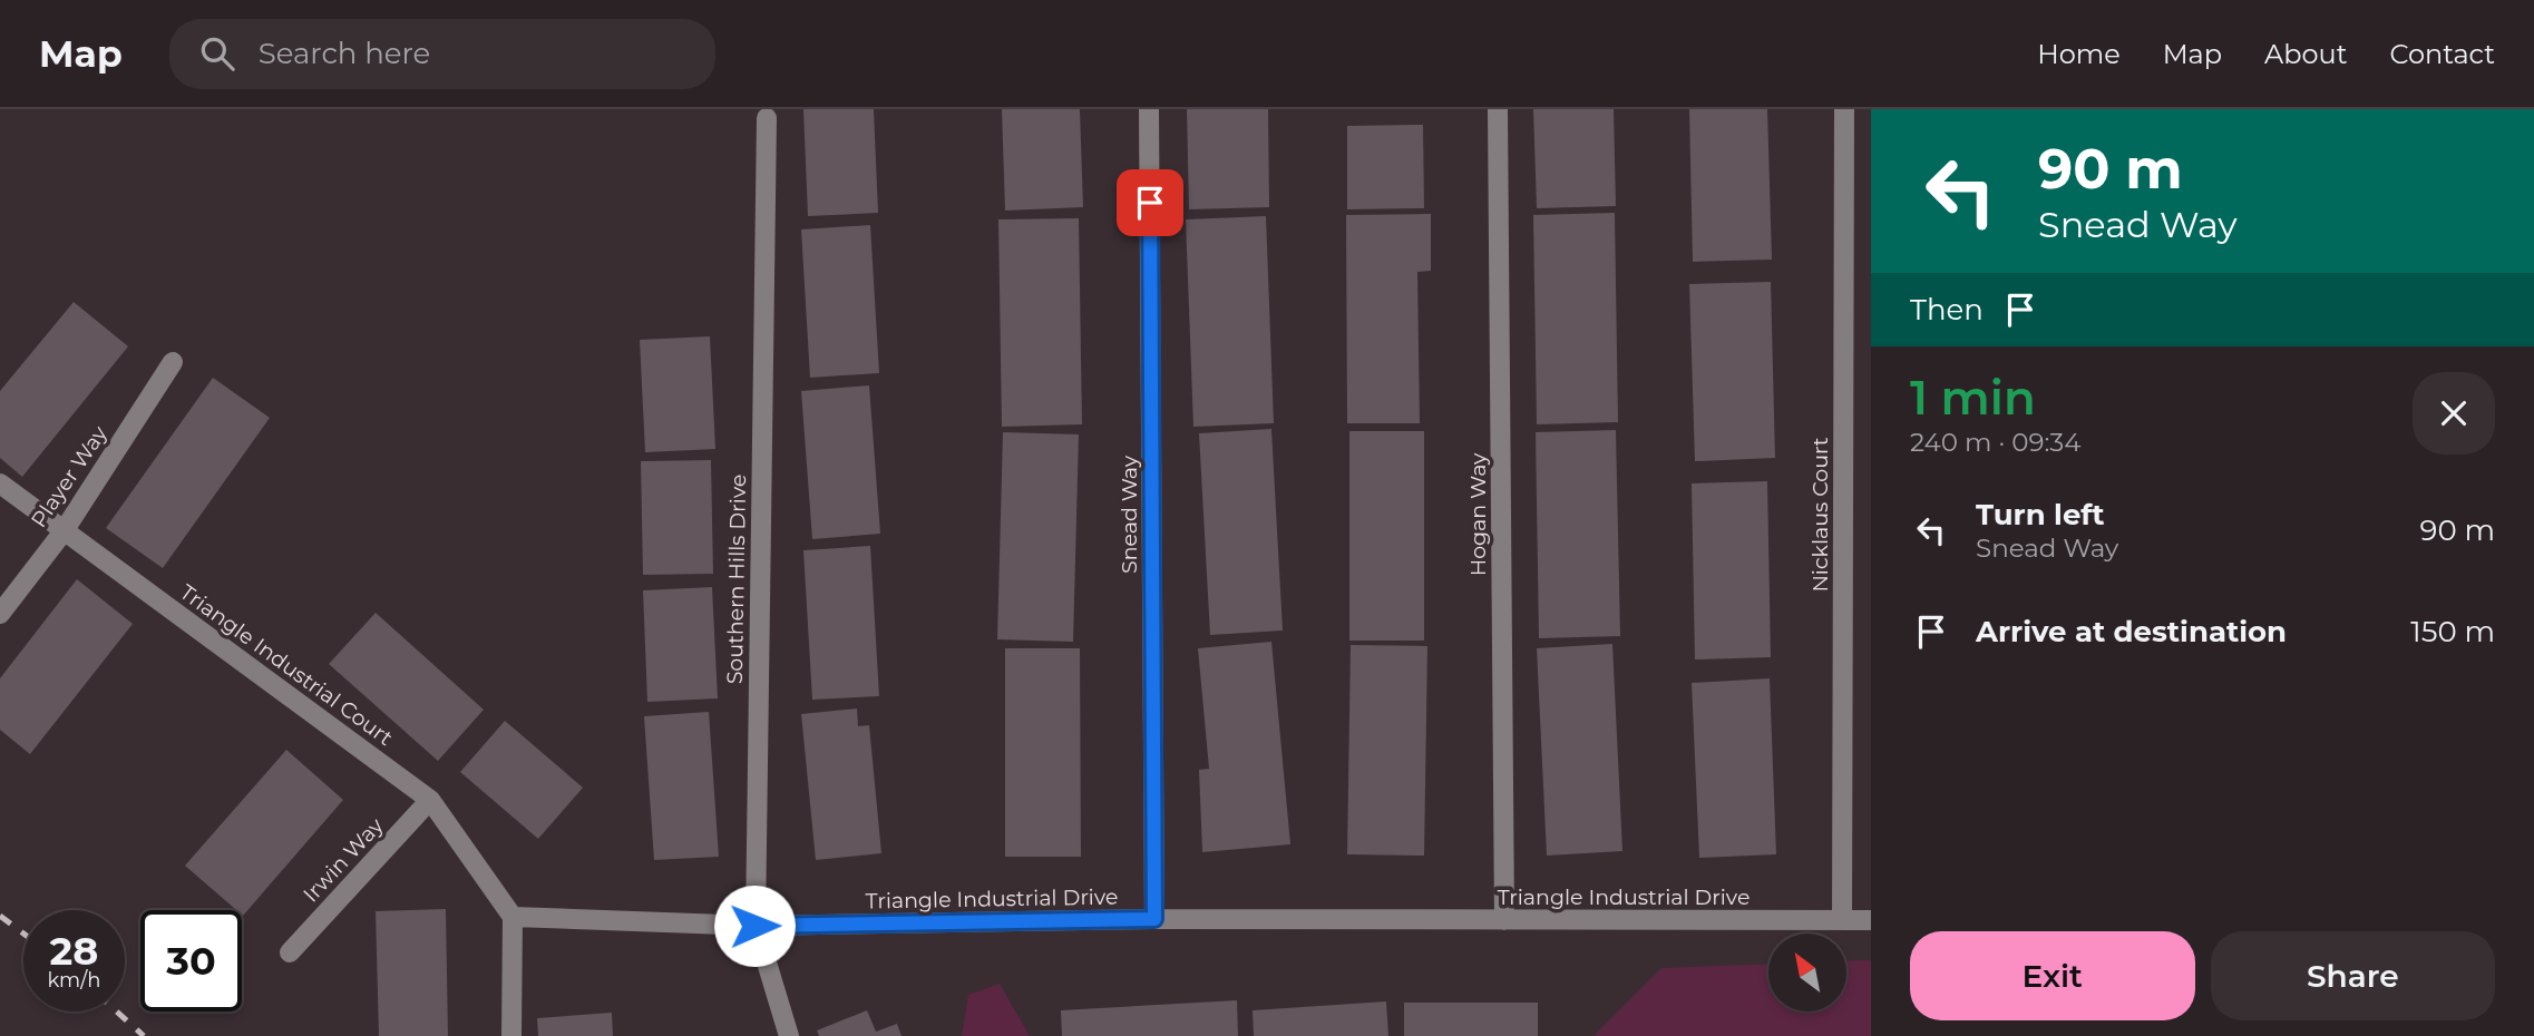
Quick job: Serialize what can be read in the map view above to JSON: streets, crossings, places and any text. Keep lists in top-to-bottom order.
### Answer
{
  "streets": {
    "street": [
      "Player Way",
      "Snead Way",
      "Hogan Way",
      "Nicklaus Court",
      "Southern Hills Drive",
      "Triangle Industrial Court",
      "Irwin Way",
      "Triangle Industrial Drive"
    ]
  },
  "crossings": [
    ["Player Way", "Triangle Industrial Court"],
    ["Snead Way", "Triangle Industrial Drive"],
    ["Hogan Way", "Triangle Industrial Drive"],
    ["Nicklaus Court", "Triangle Industrial Drive"],
    ["Southern Hills Drive", "Triangle Industrial Drive"],
    ["Triangle Industrial Court", "Irwin Way"],
    ["Triangle Industrial Court", "Triangle Industrial Drive"]
  ],
  "north": "top left",
  "page": {
    "header": "Map",
    "search": "Search here",
    "nav": [
      "Home",
      "Map",
      "About",
      "Contact"
    ],
    "turn": ["90 m", "Snead Way"],
    "then": "Then",
    "heading": ["1 min", "240 m · 09:34"],
    "list": [
      {
        "name": "Turn left",
        "note": "Snead Way",
        "value": "90 m"
      },
      {
        "name": "Arrive at destination",
        "value": "150 m"
      }
    ],
    "speed": "28 km/h",
    "limit": "30",
    "buttons": ["Exit", "Share"]
  }
}
